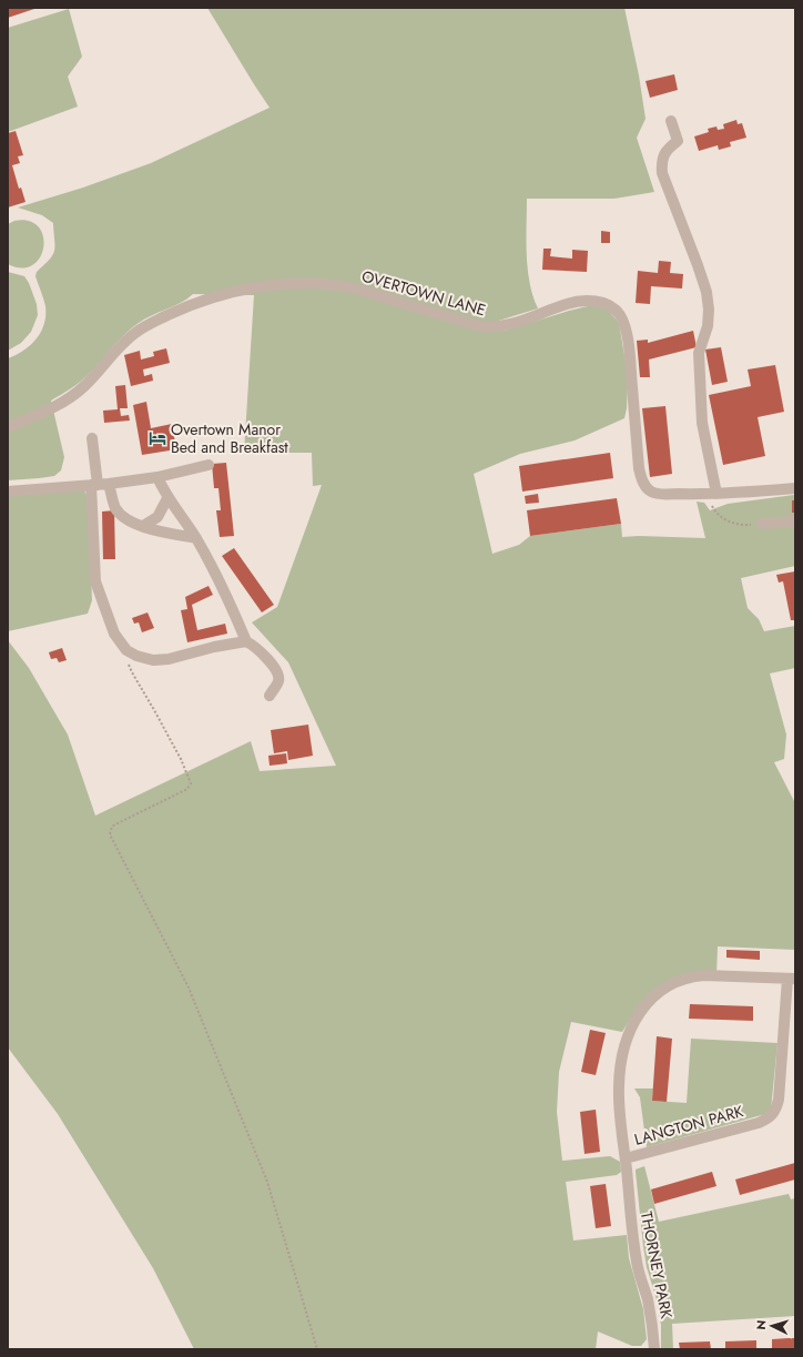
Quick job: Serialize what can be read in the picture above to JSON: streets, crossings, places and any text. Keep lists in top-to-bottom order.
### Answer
{
  "streets": {
    "street": ["OVERTOWN LANE", "LANGTON PARK", "THORNEY PARK"]
  },
  "crossings": [
    ["LANGTON PARK", "THORNEY PARK"]
  ],
  "places": {
    "hotel": ["Overtown Manor Bed and Breakfast"]
  },
  "north": "left"
}
